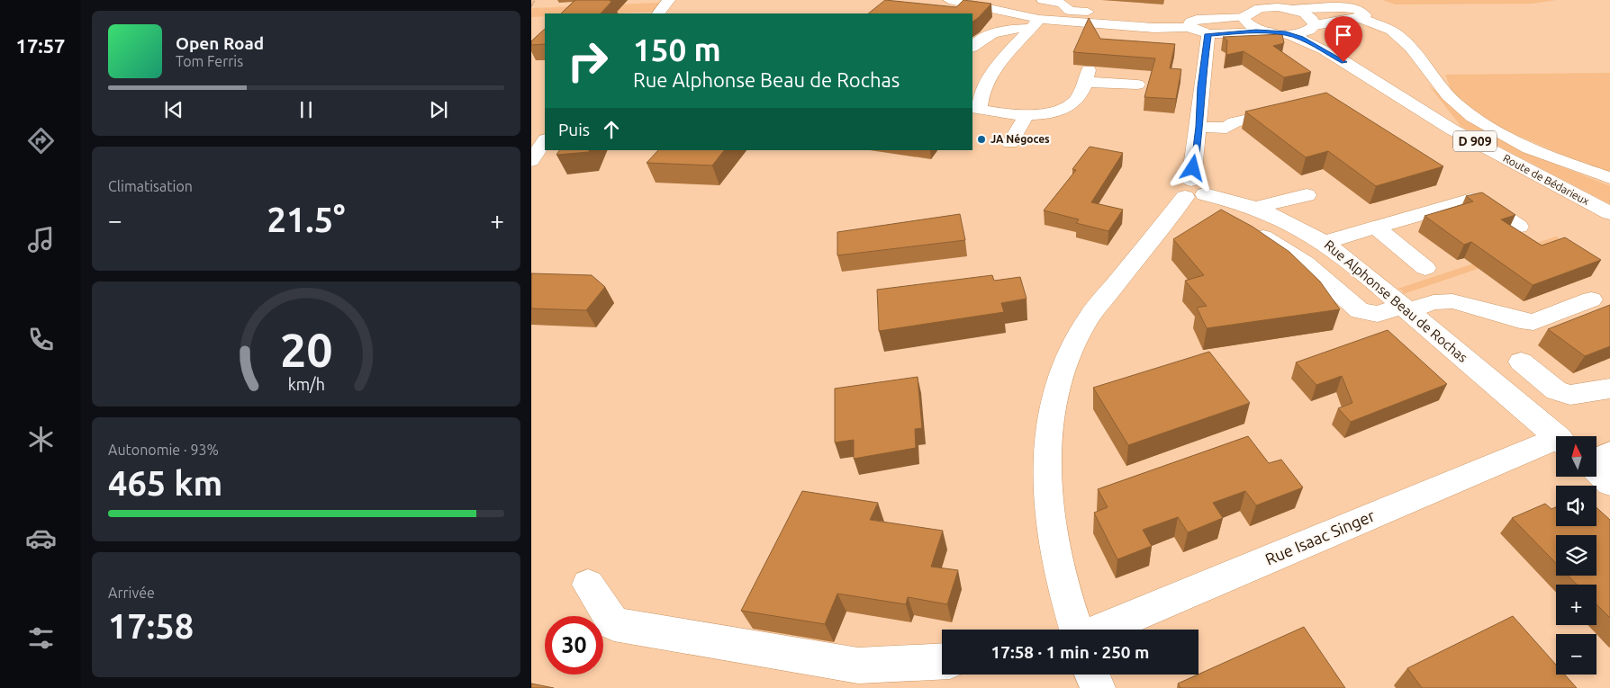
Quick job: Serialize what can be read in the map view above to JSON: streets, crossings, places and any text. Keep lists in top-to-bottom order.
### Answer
{
  "streets": {
    "street": [
      "D 909",
      "Route de Bédarieux",
      "Rue Alphonse Beau de Rochas",
      "Rue Isaac Singer"
    ]
  },
  "places": ["JA Négoces"],
  "north": "top",
  "page": {
    "tabs": "17:57",
    "turn": ["150 m", "Rue Alphonse Beau de Rochas"],
    "song": ["Open Road", "Tom Ferris"],
    "then": "Puis",
    "tile": [
      "Climatisation",
      ["Autonomie · 93%", "465 km"],
      ["Arrivée", "17:58"]
    ],
    "heat": ["−", "21.5°", "+"],
    "map_buttons": ["+", "−"],
    "limit": "30",
    "trip": "17:58 · 1 min · 250 m",
    "gauge": ["20", "km/h"]
  }
}
